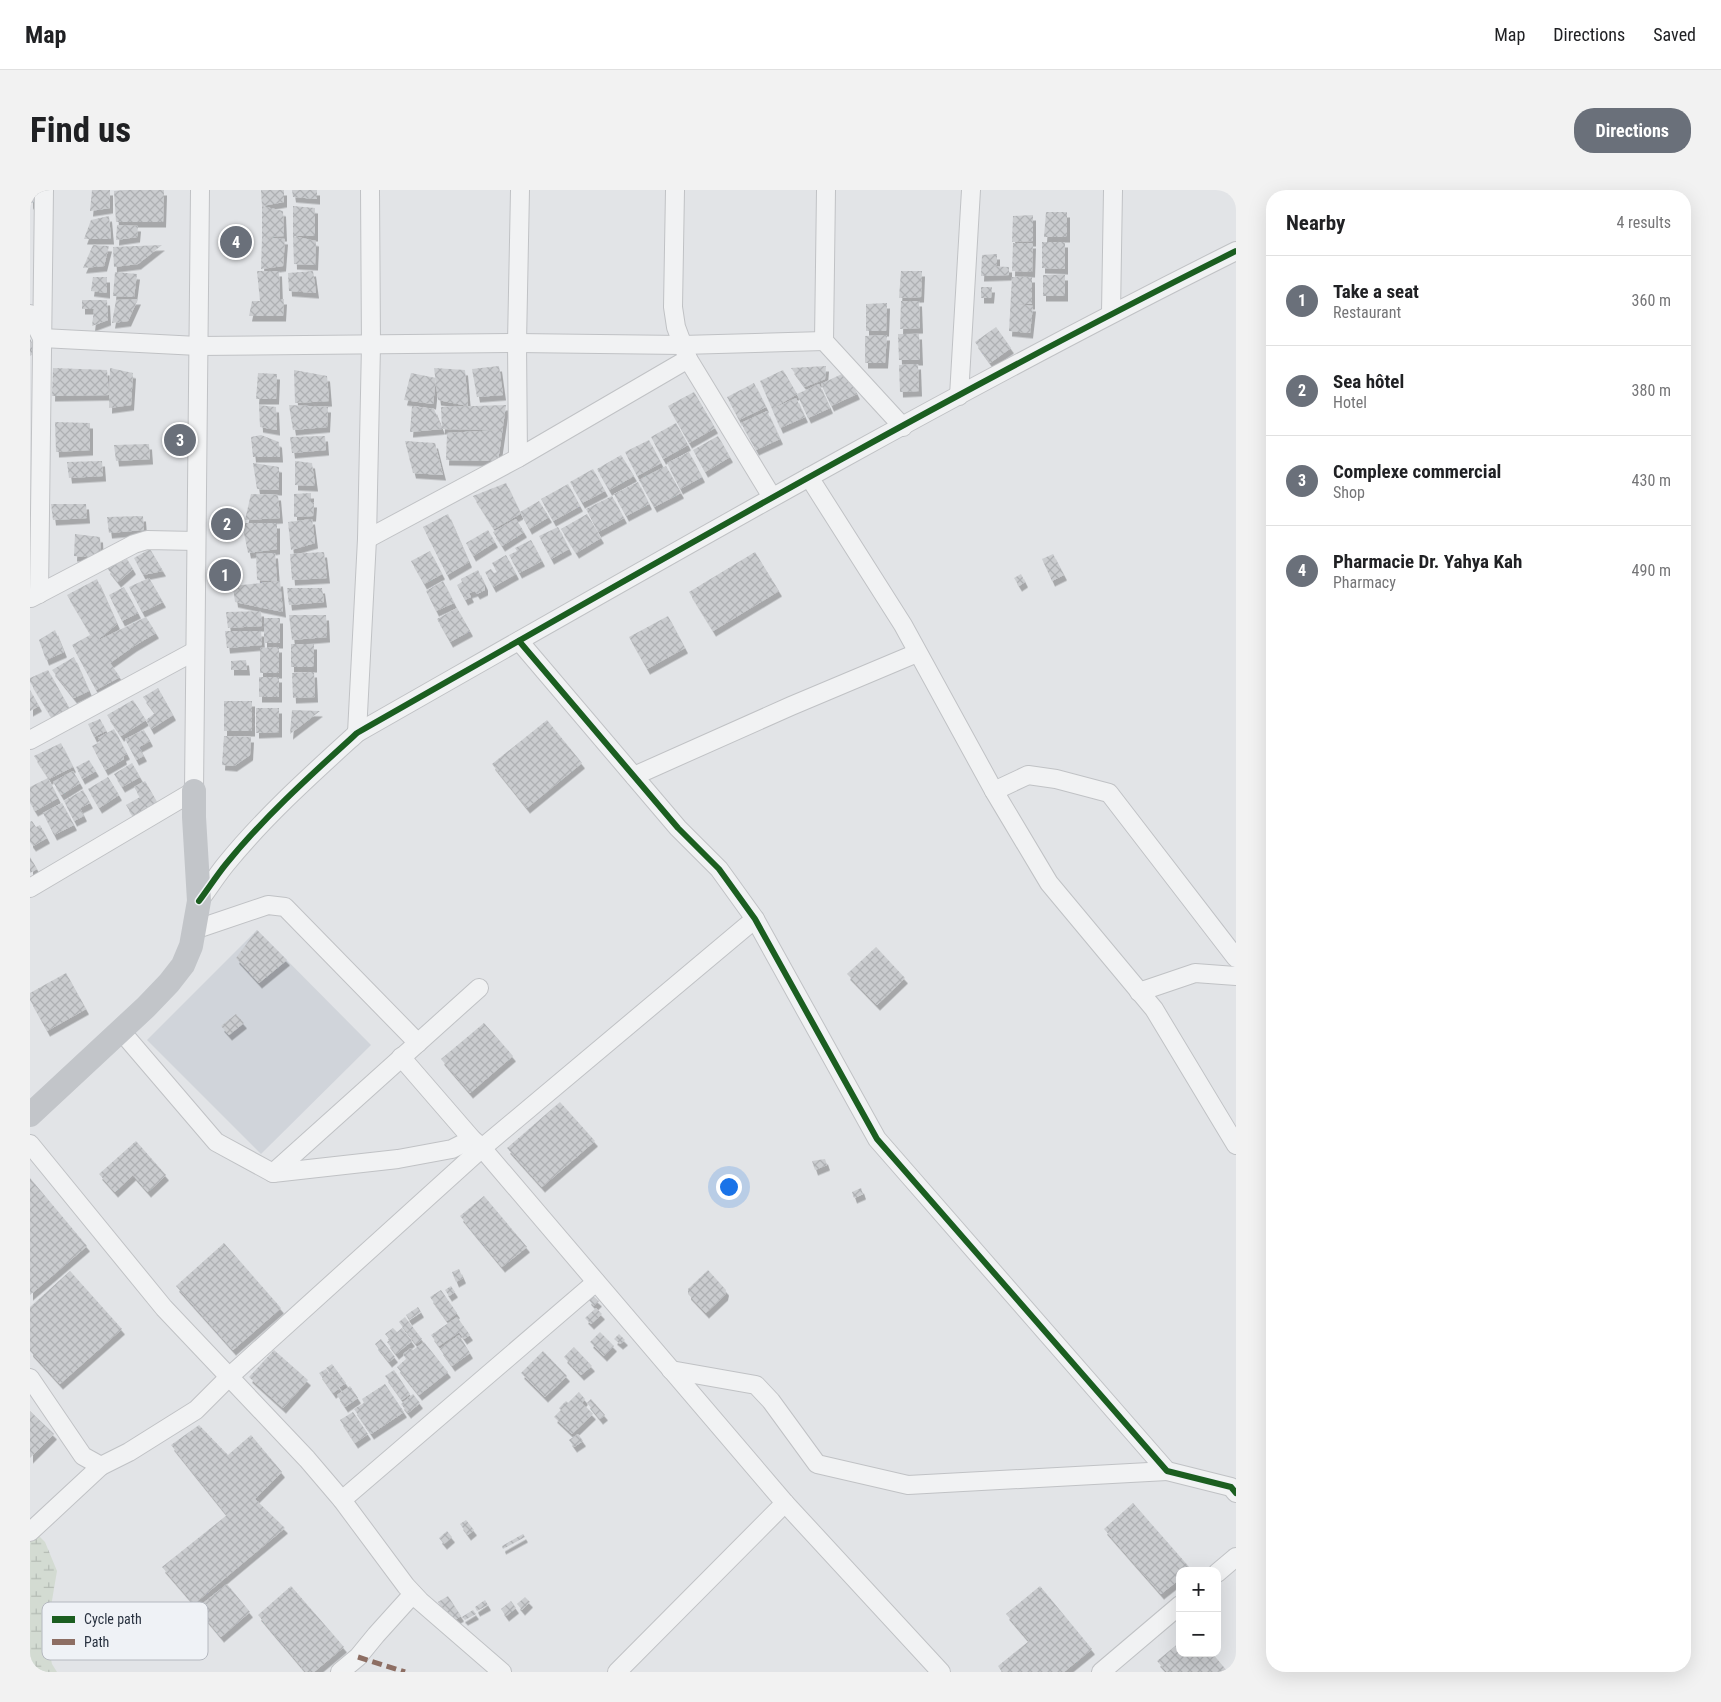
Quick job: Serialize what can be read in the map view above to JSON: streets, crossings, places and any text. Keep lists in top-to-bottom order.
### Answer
{
  "legend": ["Cycle path", "Path"],
  "page": {
    "header": "Map",
    "nav": ["Map", "Directions", "Saved"],
    "buttons": "Directions",
    "title": "Find us",
    "heading": ["Nearby", "4 results"],
    "pins": [
      "4",
      "3",
      "2",
      "1"
    ],
    "list": [
      {
        "mark": "1",
        "name": "Take a seat",
        "note": "Restaurant",
        "value": "360 m"
      },
      {
        "mark": "2",
        "name": "Sea hôtel",
        "note": "Hotel",
        "value": "380 m"
      },
      {
        "mark": "3",
        "name": "Complexe commercial",
        "note": "Shop",
        "value": "430 m"
      },
      {
        "mark": "4",
        "name": "Pharmacie Dr. Yahya Kah",
        "note": "Pharmacy",
        "value": "490 m"
      }
    ],
    "map_buttons": ["+", "−"]
  }
}
